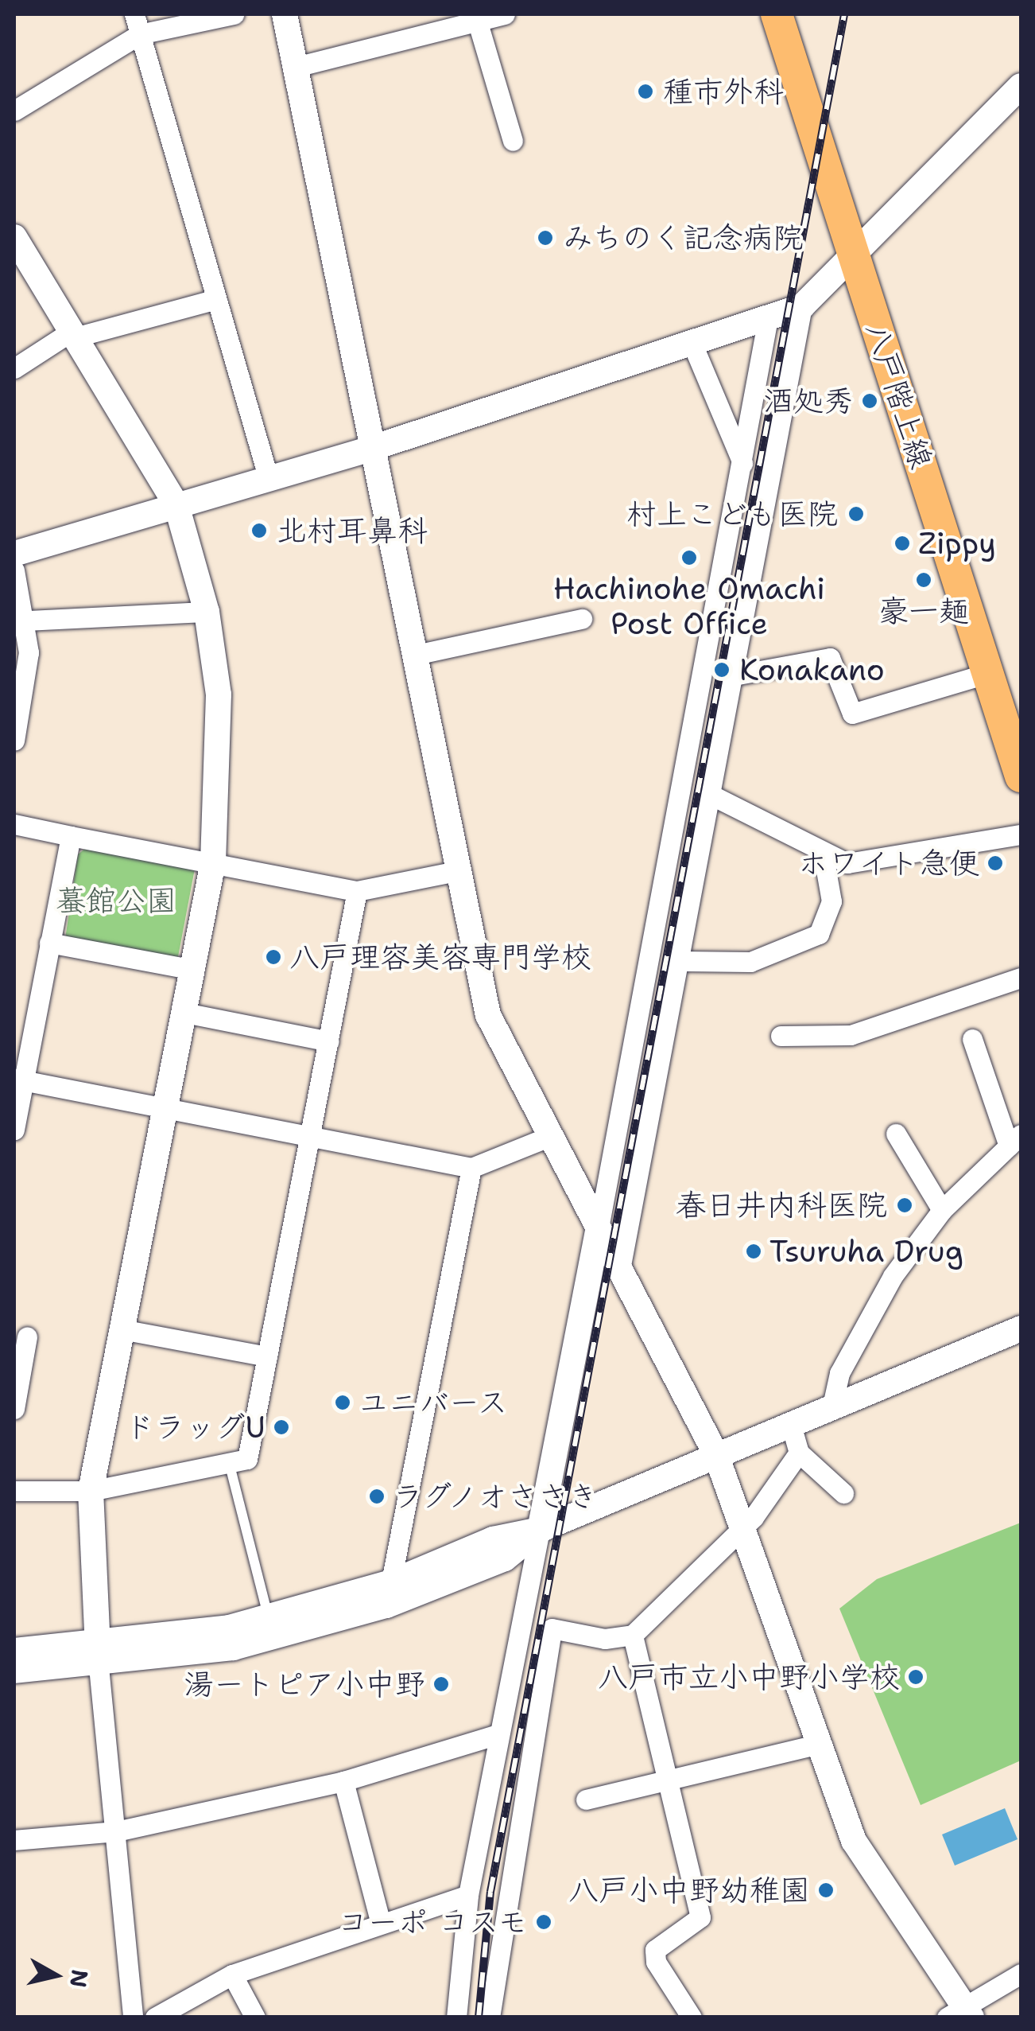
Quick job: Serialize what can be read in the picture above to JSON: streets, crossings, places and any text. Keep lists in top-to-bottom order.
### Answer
{
  "streets": {
    "main road": ["八戸階上線"]
  },
  "parks": ["蟇館公園"],
  "places": [
    "種市外科",
    "みちのく記念病院",
    "酒処秀",
    "村上こども医院",
    "北村耳鼻科",
    "Zippy",
    "Hachinohe Omachi Post Office",
    "豪一麺",
    "Konakano",
    "ホワイト急便",
    "八戸理容美容専門学校",
    "春日井内科医院",
    "Tsuruha Drug",
    "ユニバース",
    "ドラッグU",
    "ラグノオささき",
    "八戸市立小中野小学校",
    "湯ートピア小中野",
    "八戸小中野幼稚園",
    "コーポ コスモ"
  ],
  "north": "right"
}
